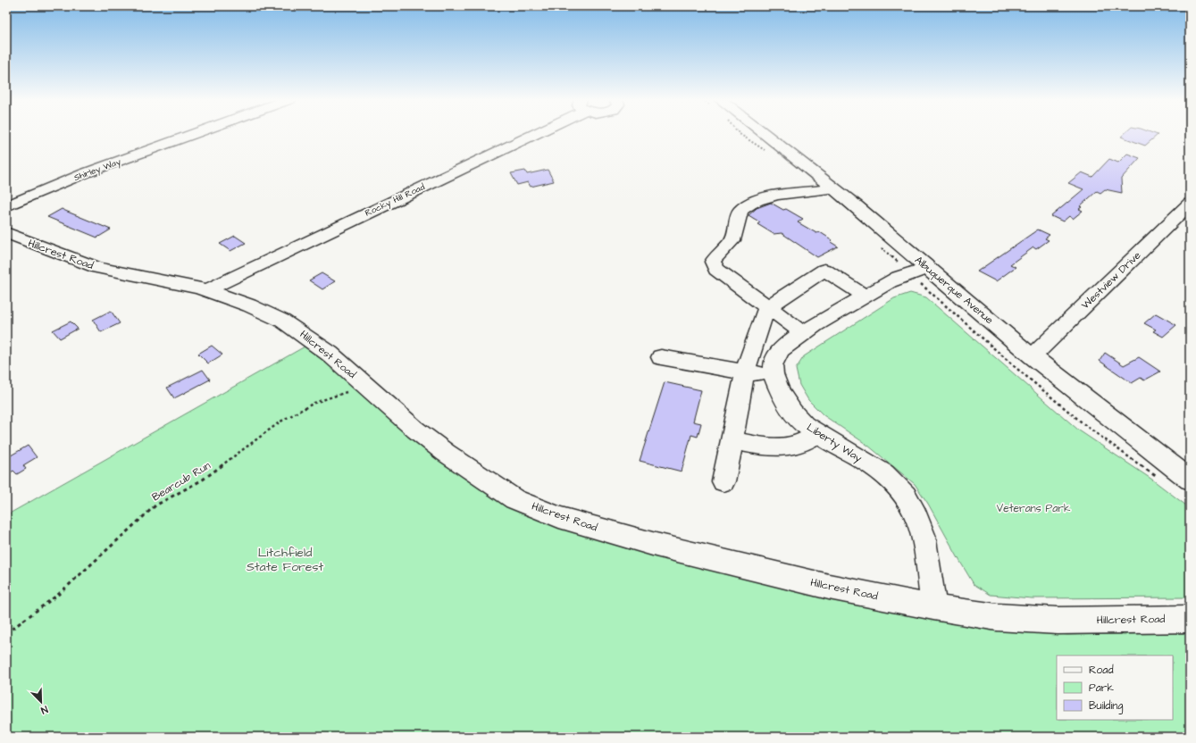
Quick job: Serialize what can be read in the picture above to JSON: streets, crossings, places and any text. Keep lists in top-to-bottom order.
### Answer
{
  "streets": {
    "street": [
      "Shirley Way",
      "Rocky Hill Road",
      "Hillcrest Road",
      "Westview Drive",
      "Albuquerque Avenue",
      "Liberty Way"
    ],
    "path": ["Bearcub Run"]
  },
  "crossings": [
    ["Rocky Hill Road", "Hillcrest Road"],
    ["Hillcrest Road", "Liberty Way"],
    ["Westview Drive", "Albuquerque Avenue"],
    ["Albuquerque Avenue", "Liberty Way"]
  ],
  "parks": ["Veterans Park", "Litchfield State Forest"],
  "legend": ["Road", "Park", "Building"],
  "north": "bottom right"
}
